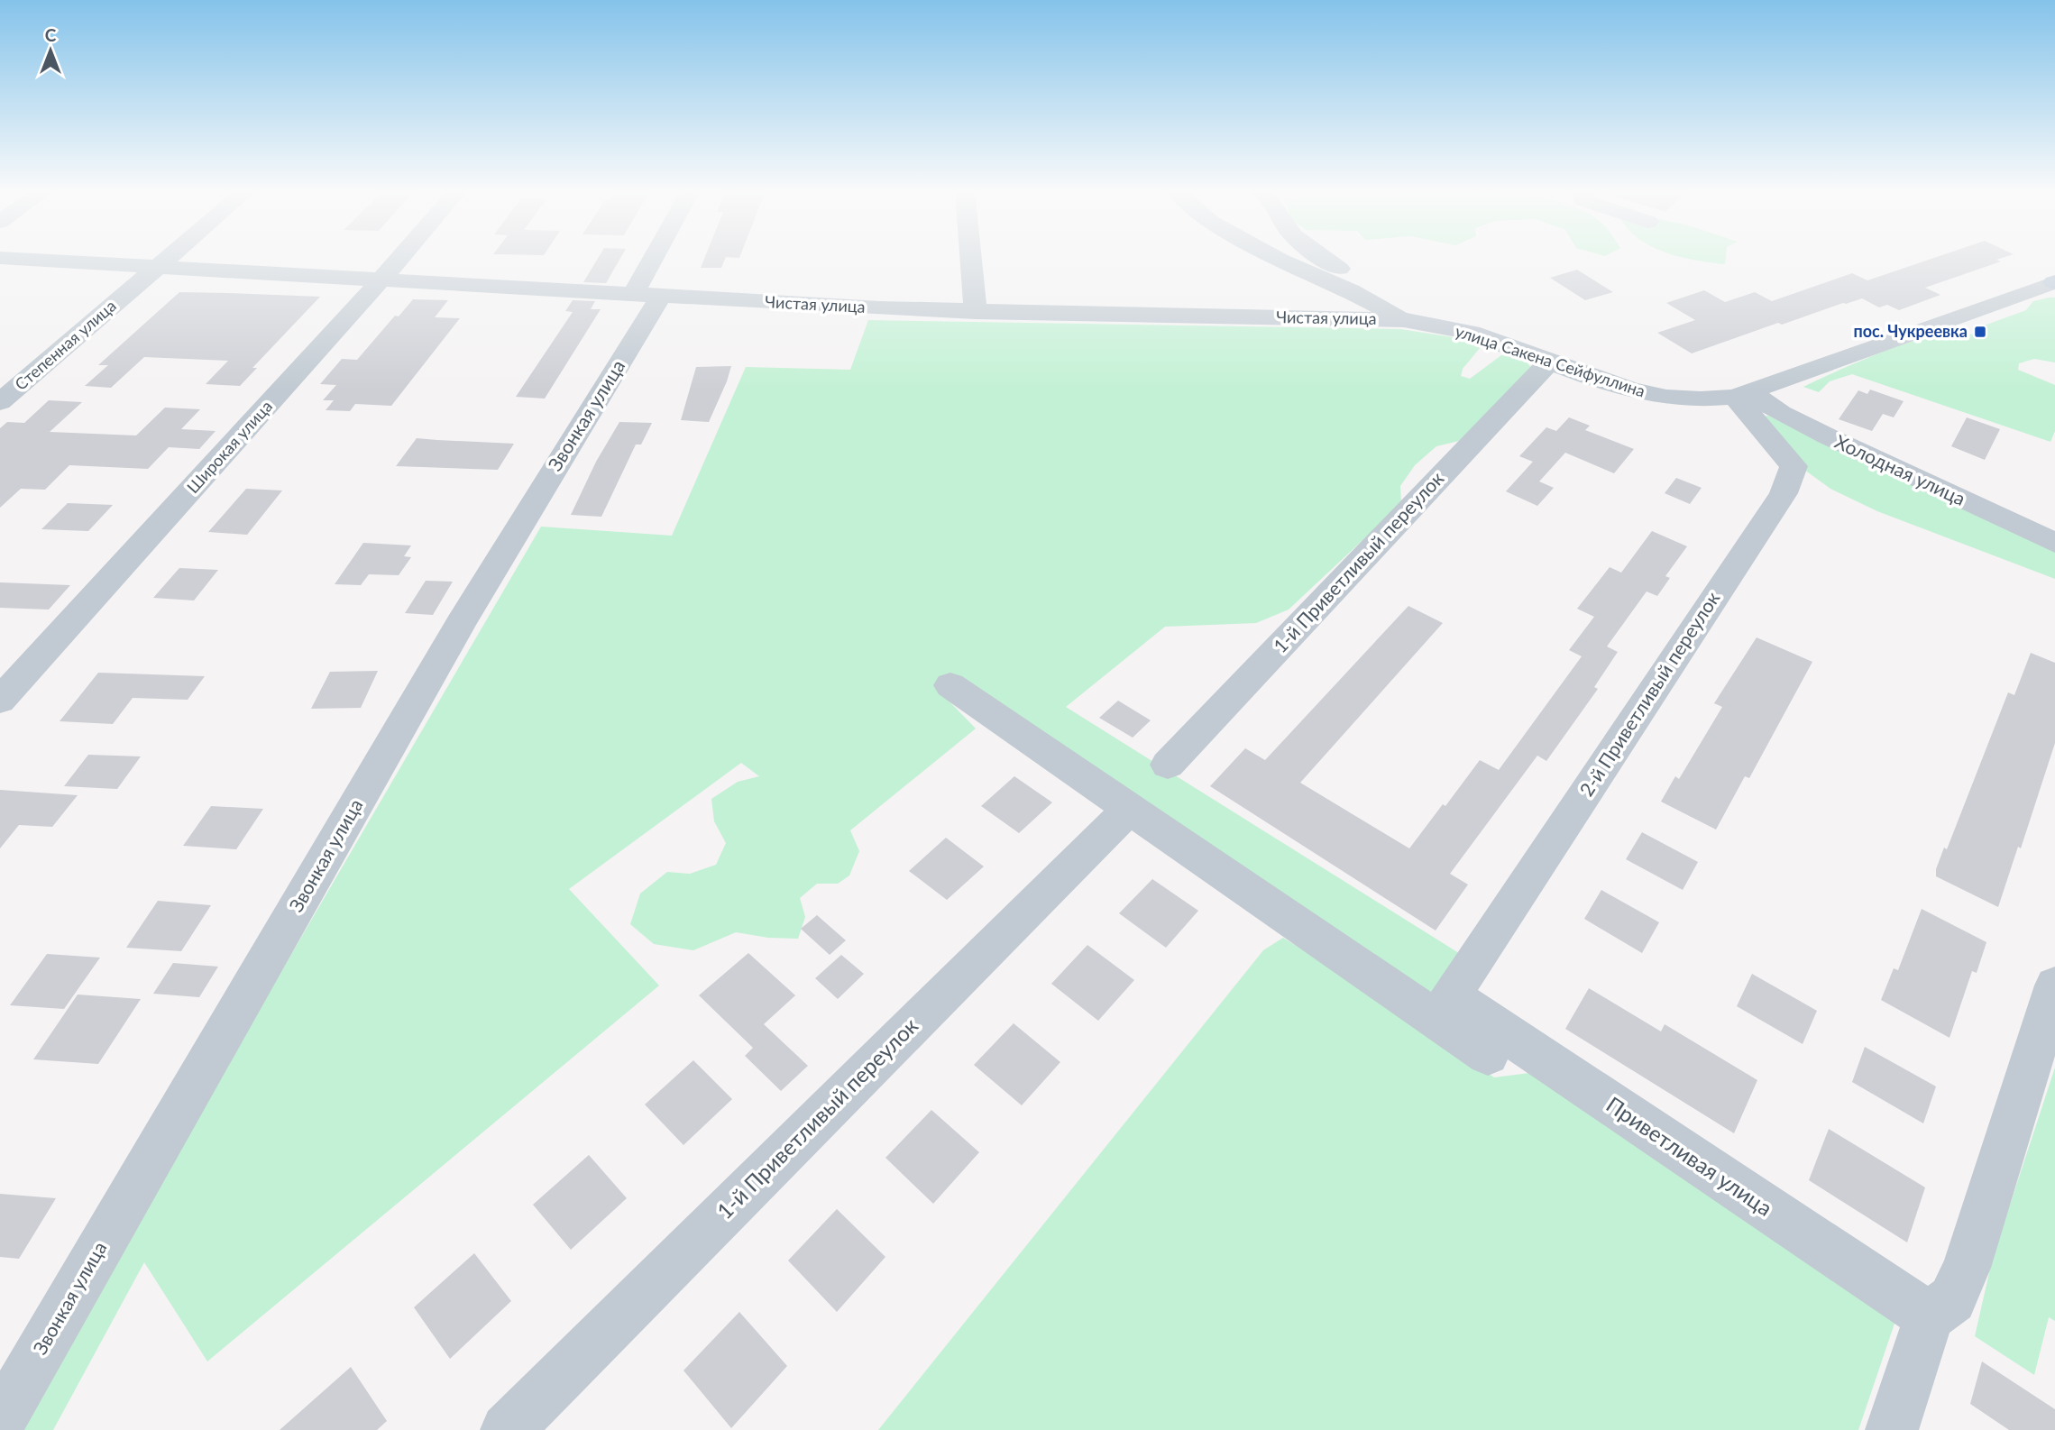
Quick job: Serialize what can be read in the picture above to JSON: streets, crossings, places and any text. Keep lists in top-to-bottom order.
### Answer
{
  "streets": {
    "street": [
      "Чистая улица",
      "Степенная улица",
      "улица Сакена Сейфуллина",
      "Звонкая улица",
      "Широкая улица",
      "Холодная улица",
      "1-й Приветливый переулок",
      "2-й Приветливый переулок",
      "Приветливая улица"
    ]
  },
  "crossings": [
    ["Чистая улица", "Степенная улица"],
    ["Чистая улица", "улица Сакена Сейфуллина"],
    ["Чистая улица", "Звонкая улица"],
    ["Чистая улица", "Широкая улица"],
    ["улица Сакена Сейфуллина", "Холодная улица"],
    ["улица Сакена Сейфуллина", "1-й Приветливый переулок"],
    ["улица Сакена Сейфуллина", "2-й Приветливый переулок"],
    ["Холодная улица", "2-й Приветливый переулок"],
    ["2-й Приветливый переулок", "Приветливая улица"]
  ],
  "places": {
    "transit": ["пос. Чукреевка"]
  },
  "north": "top"
}
